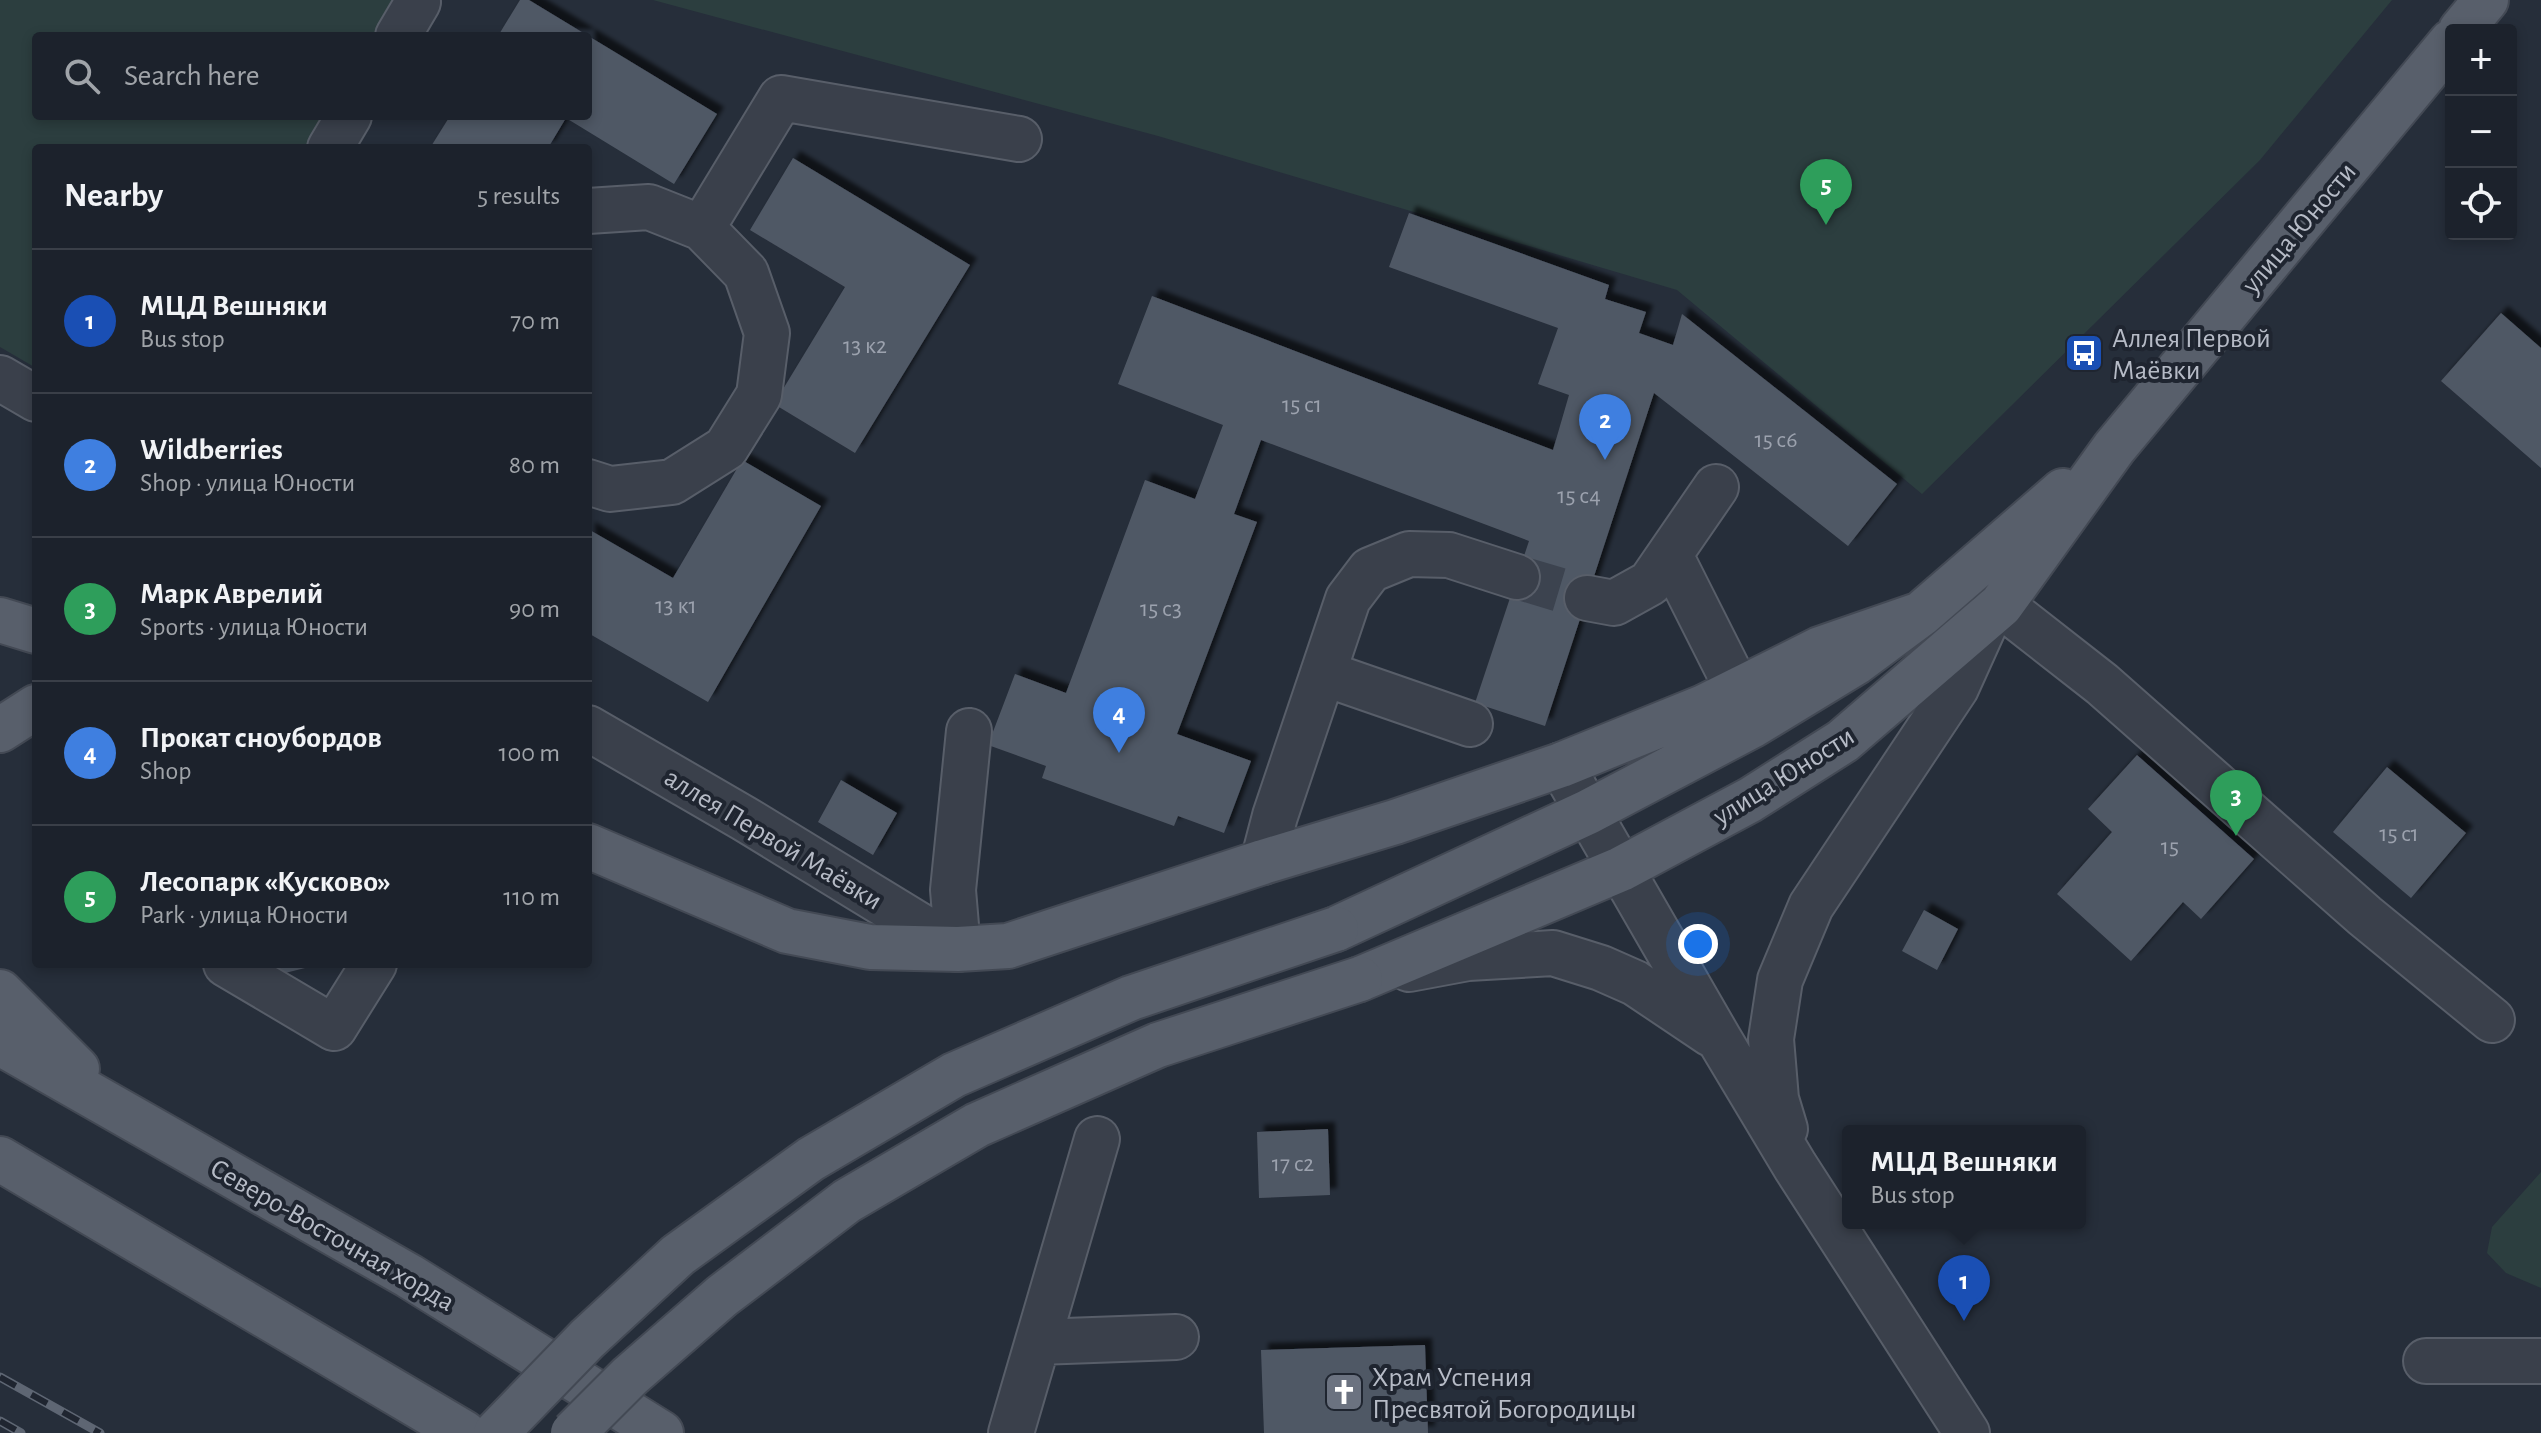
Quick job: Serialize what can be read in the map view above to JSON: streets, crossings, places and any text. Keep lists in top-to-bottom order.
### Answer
{
  "streets": {
    "main road": ["улица Юности", "Северо-Восточная хорда"],
    "street": ["аллея Первой Маёвки"]
  },
  "places": {
    "bus stop": ["Аллея Первой Маёвки"],
    "church": ["Храм Успения Пресвятой Богородицы"]
  },
  "house_numbers": [
    "13 к2",
    "15 с1",
    "15 с6",
    "15 с4",
    "13 к1",
    "15 с3",
    "15 c1",
    "15",
    "17 c2"
  ],
  "page": {
    "map_buttons": ["+", "−"],
    "search": "Search here",
    "heading": ["Nearby", "5 results"],
    "pins": [
      "5",
      "2",
      "4",
      "3",
      "1"
    ],
    "list": [
      {
        "mark": "1",
        "name": "МЦД Вешняки",
        "note": "Bus stop",
        "value": "70 m"
      },
      {
        "mark": "2",
        "name": "Wildberries",
        "note": "Shop · улица Юности",
        "value": "80 m"
      },
      {
        "mark": "3",
        "name": "Марк Аврелий",
        "note": "Sports · улица Юности",
        "value": "90 m"
      },
      {
        "mark": "4",
        "name": "Прокат сноубордов",
        "note": "Shop",
        "value": "100 m"
      },
      {
        "mark": "5",
        "name": "Лесопарк «Кусково»",
        "note": "Park · улица Юности",
        "value": "110 m"
      }
    ],
    "popup": ["МЦД Вешняки", "Bus stop"]
  }
}
